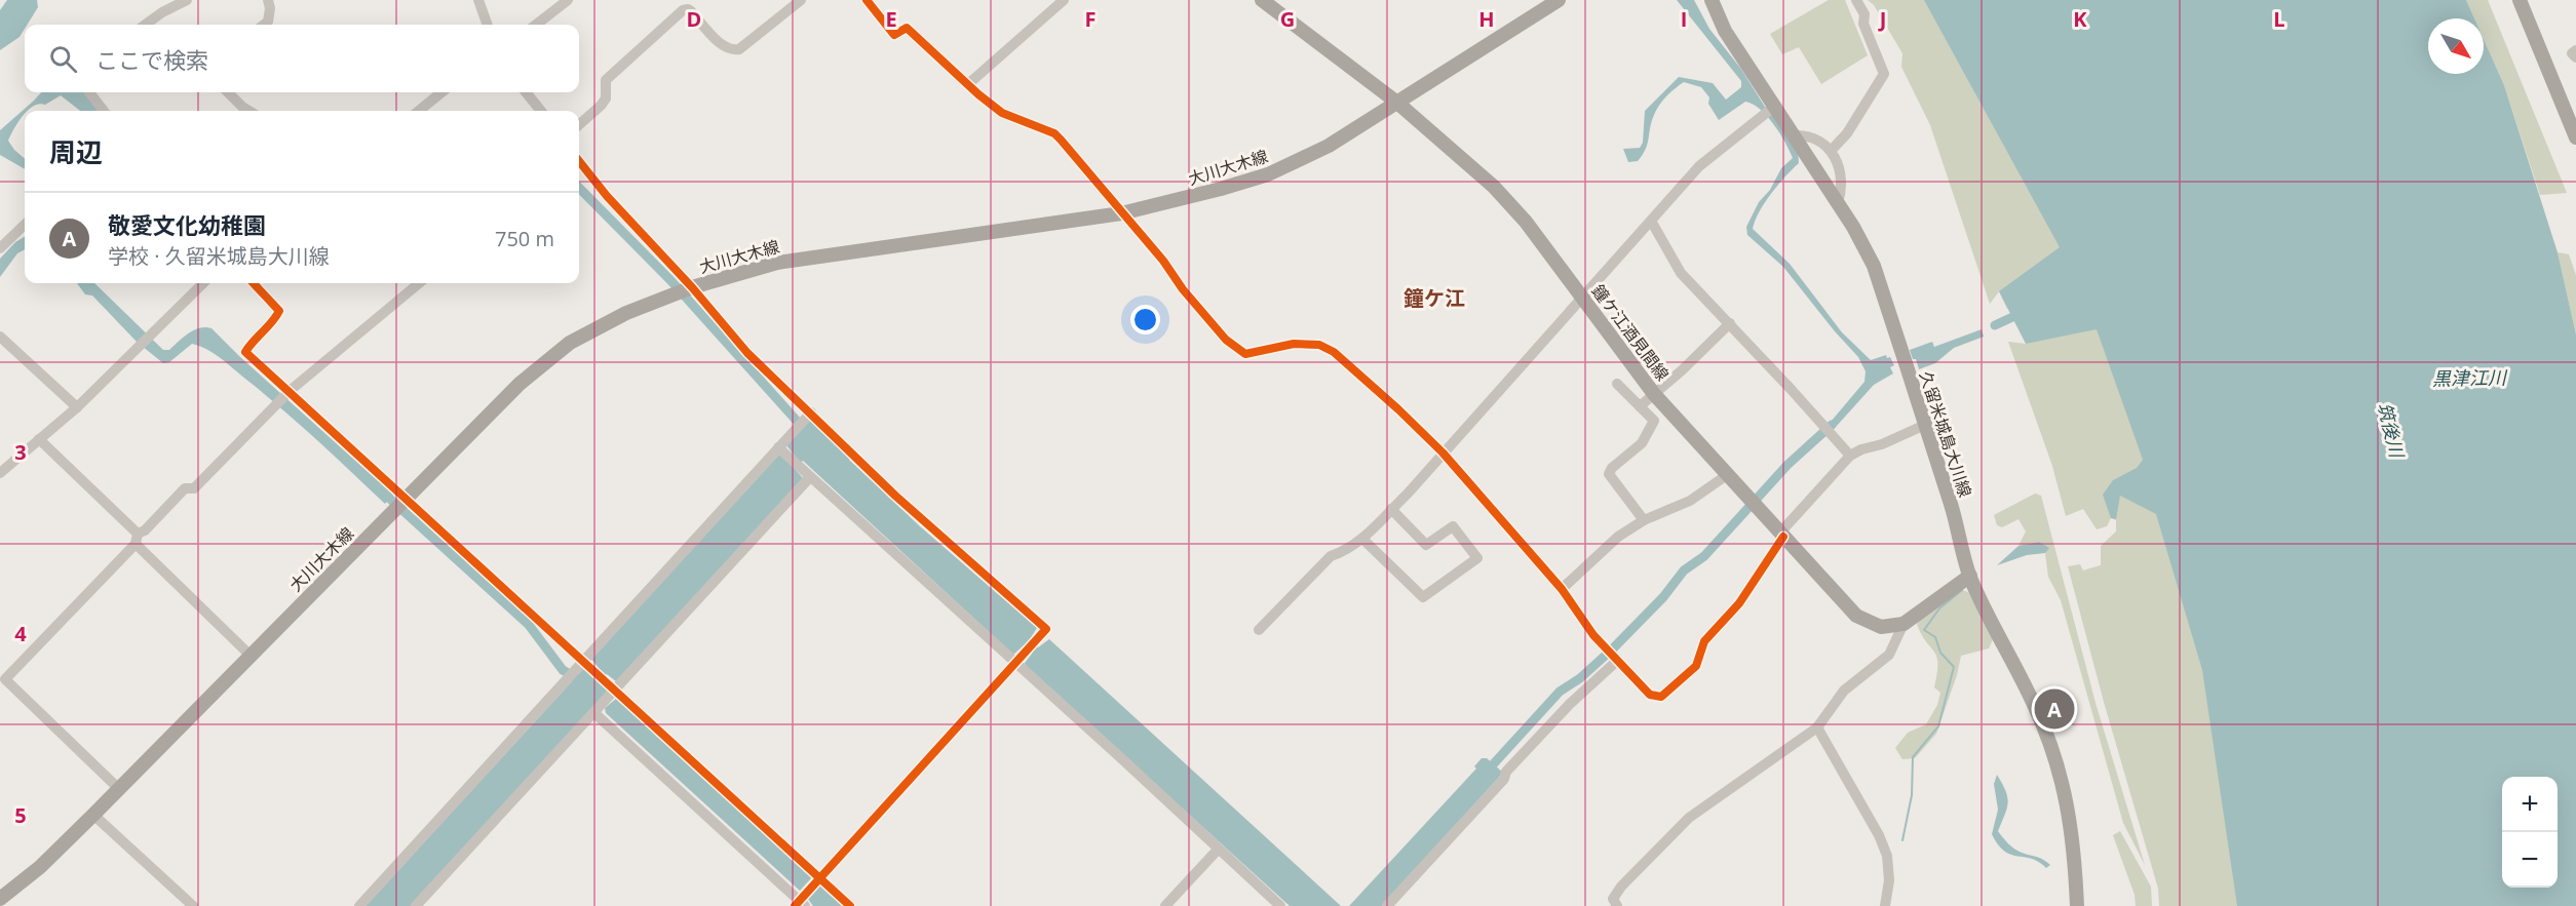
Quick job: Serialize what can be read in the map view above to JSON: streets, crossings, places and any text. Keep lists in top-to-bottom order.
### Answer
{
  "streets": {
    "main road": ["大川大木線", "鐘ケ江酒見間線", "久留米城島大川線"]
  },
  "crossings": [
    ["大川大木線", "鐘ケ江酒見間線"]
  ],
  "districts": ["鐘ケ江"],
  "water": ["黒津江川", "筑後川"],
  "north": "bottom right",
  "page": {
    "search": "ここで検索",
    "heading": "周辺",
    "list": [
      {
        "mark": "A",
        "name": "敬愛文化幼稚園",
        "note": "学校 · 久留米城島大川線",
        "value": "750 m"
      }
    ],
    "pins": "A",
    "map_buttons": ["+", "−"]
  },
  "grid": {
    "columns": [
      "D",
      "E",
      "F",
      "G",
      "H",
      "I",
      "J",
      "K",
      "L"
    ],
    "rows": ["3", "4", "5"]
  }
}
